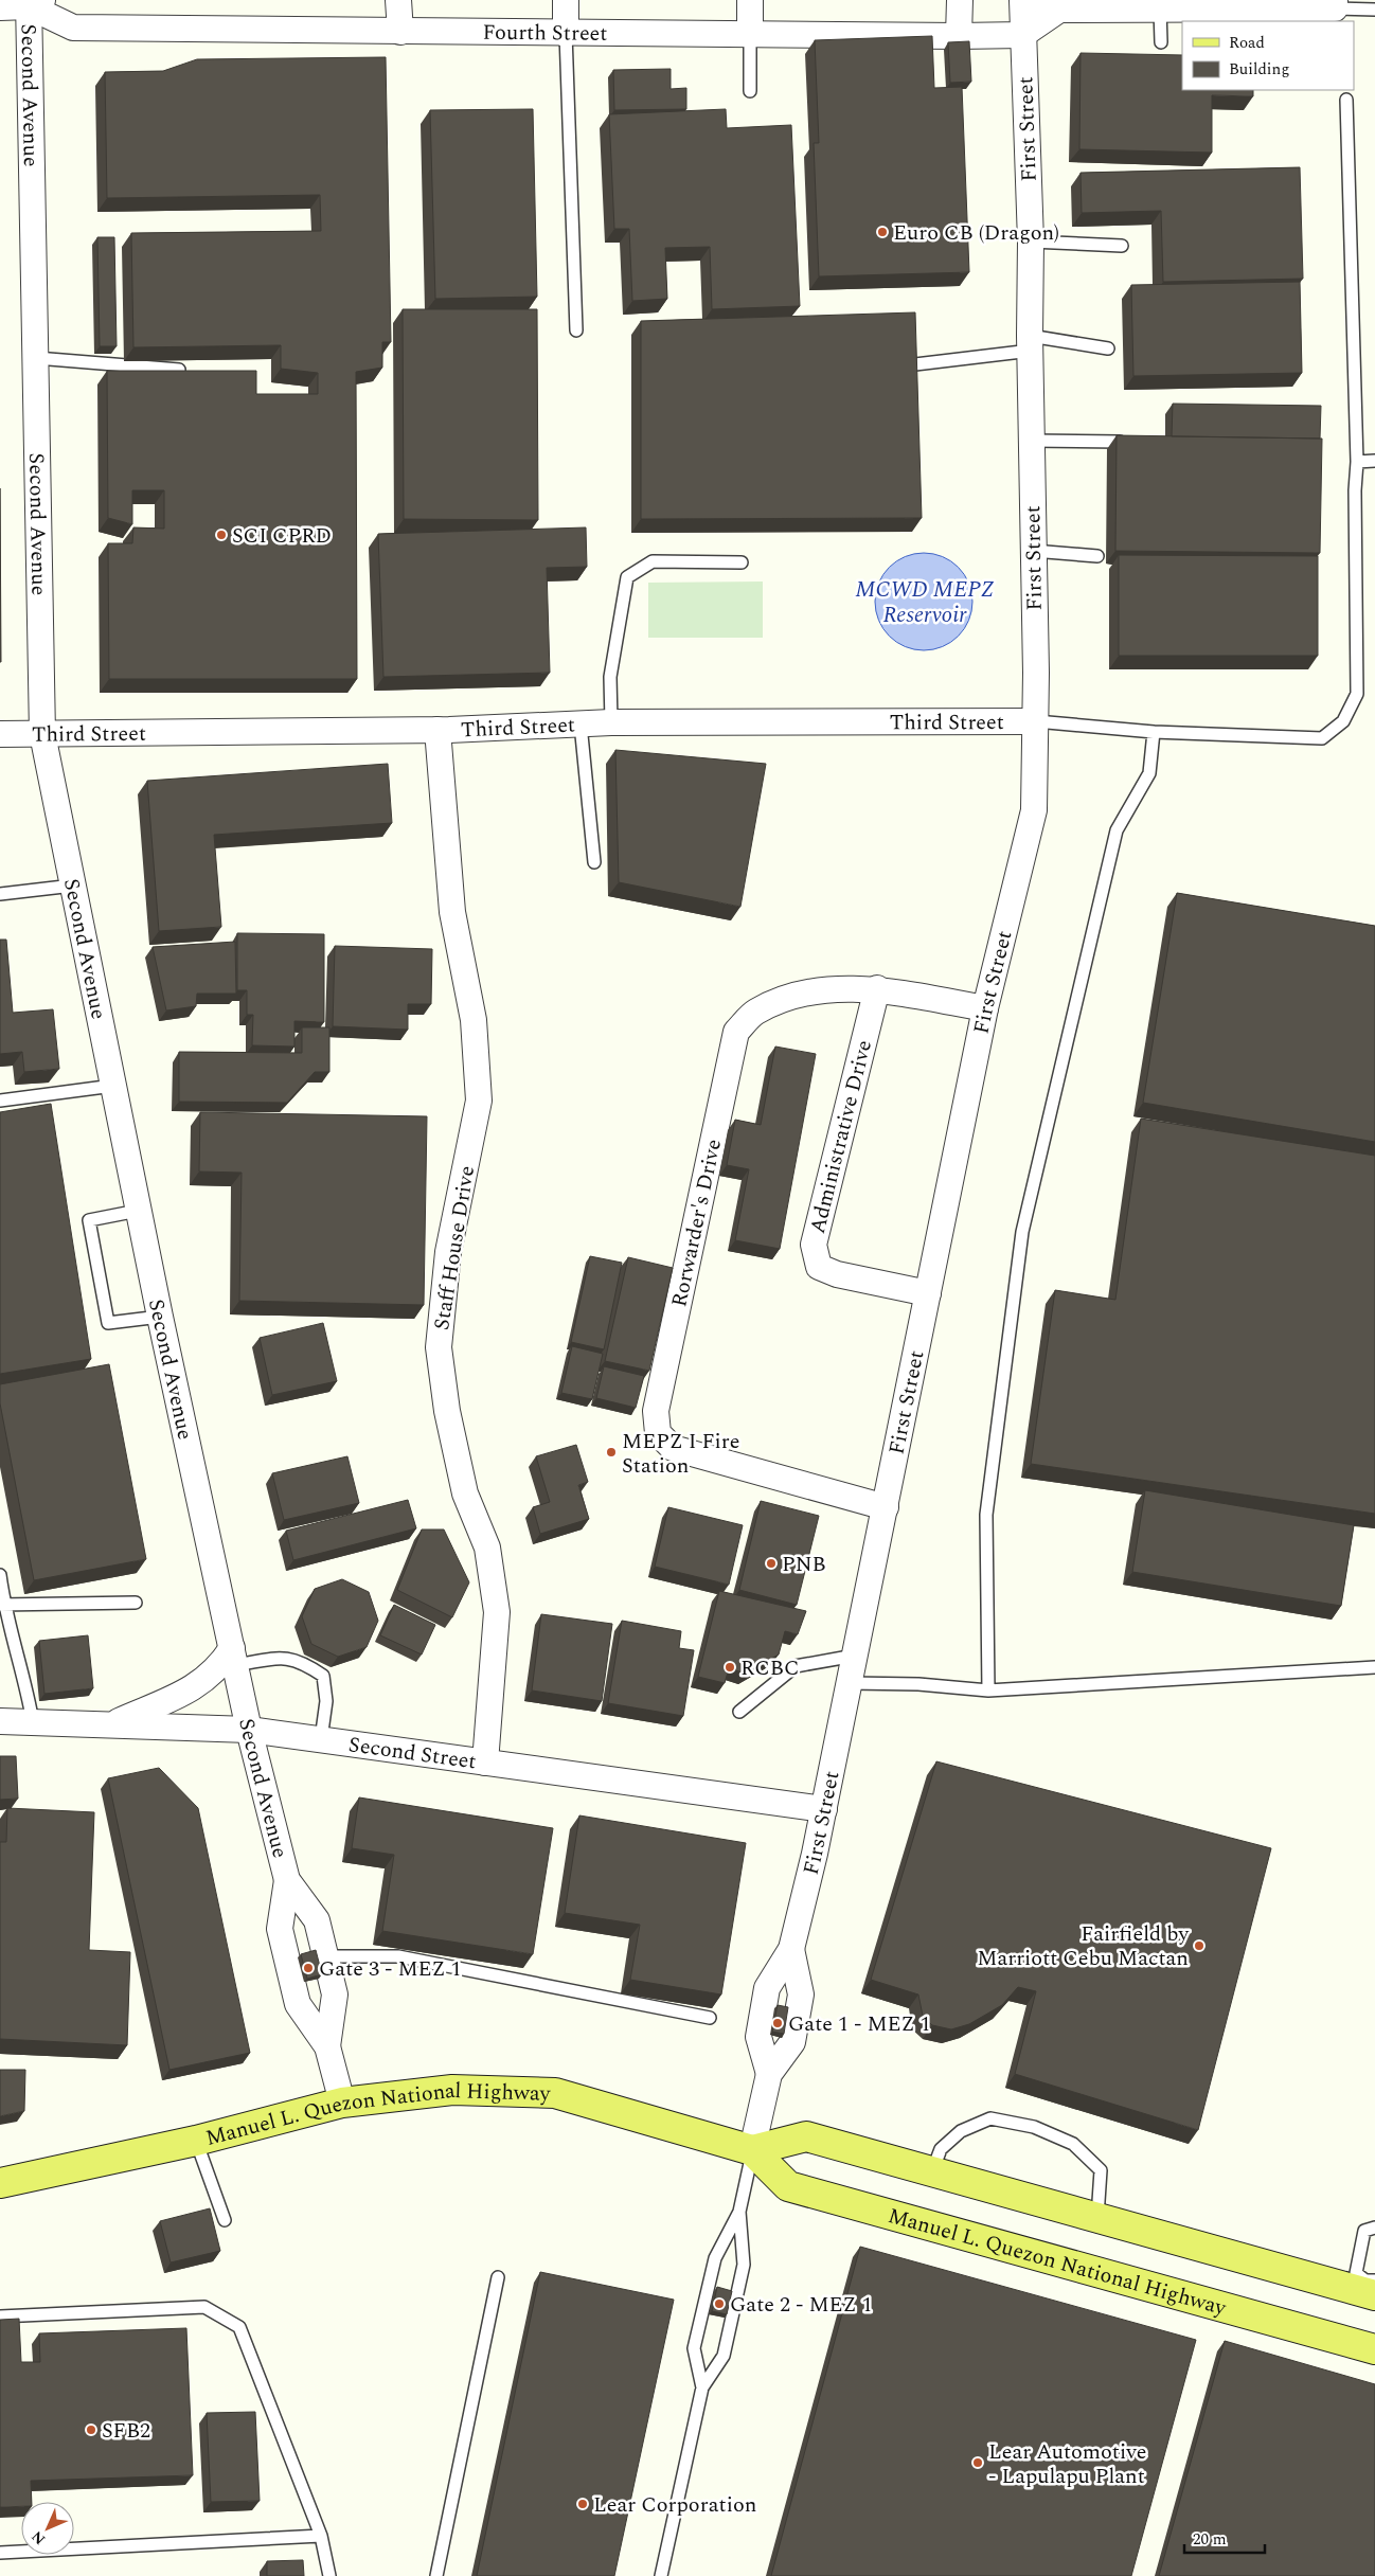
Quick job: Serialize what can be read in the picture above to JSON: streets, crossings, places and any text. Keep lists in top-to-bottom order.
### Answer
{
  "streets": {
    "main road": ["Manuel L. Quezon National Highway"],
    "street": [
      "Fourth Street",
      "Second Avenue",
      "First Street",
      "Third Street",
      "Administrative Drive",
      "Rorwarder's Drive",
      "Staff House Drive",
      "Second Street"
    ]
  },
  "crossings": [
    ["Fourth Street", "Second Avenue"],
    ["Fourth Street", "First Street"],
    ["Second Avenue", "Third Street"],
    ["Second Avenue", "Second Street"],
    ["Second Avenue", "Manuel L. Quezon National Highway"],
    ["First Street", "Third Street"],
    ["First Street", "Administrative Drive"],
    ["First Street", "Rorwarder's Drive"],
    ["First Street", "Second Street"],
    ["First Street", "Manuel L. Quezon National Highway"],
    ["Third Street", "Staff House Drive"],
    ["Administrative Drive", "Rorwarder's Drive"],
    ["Staff House Drive", "Second Street"]
  ],
  "water": ["MCWD MEPZ Reservoir"],
  "places": [
    "Euro CB (Dragon)",
    "SCI CPRD",
    "MEPZ I Fire Station",
    "PNB",
    "RCBC",
    "Fairfield by Marriott Cebu Mactan",
    "Gate 3 - MEZ 1",
    "Gate 1 - MEZ 1",
    "Gate 2 - MEZ 1",
    "SFB2",
    "Lear Automotive - Lapulapu Plant",
    "Lear Corporation"
  ],
  "legend": ["Road", "Building"],
  "scale_bar": "20 m",
  "north": "bottom left"
}
